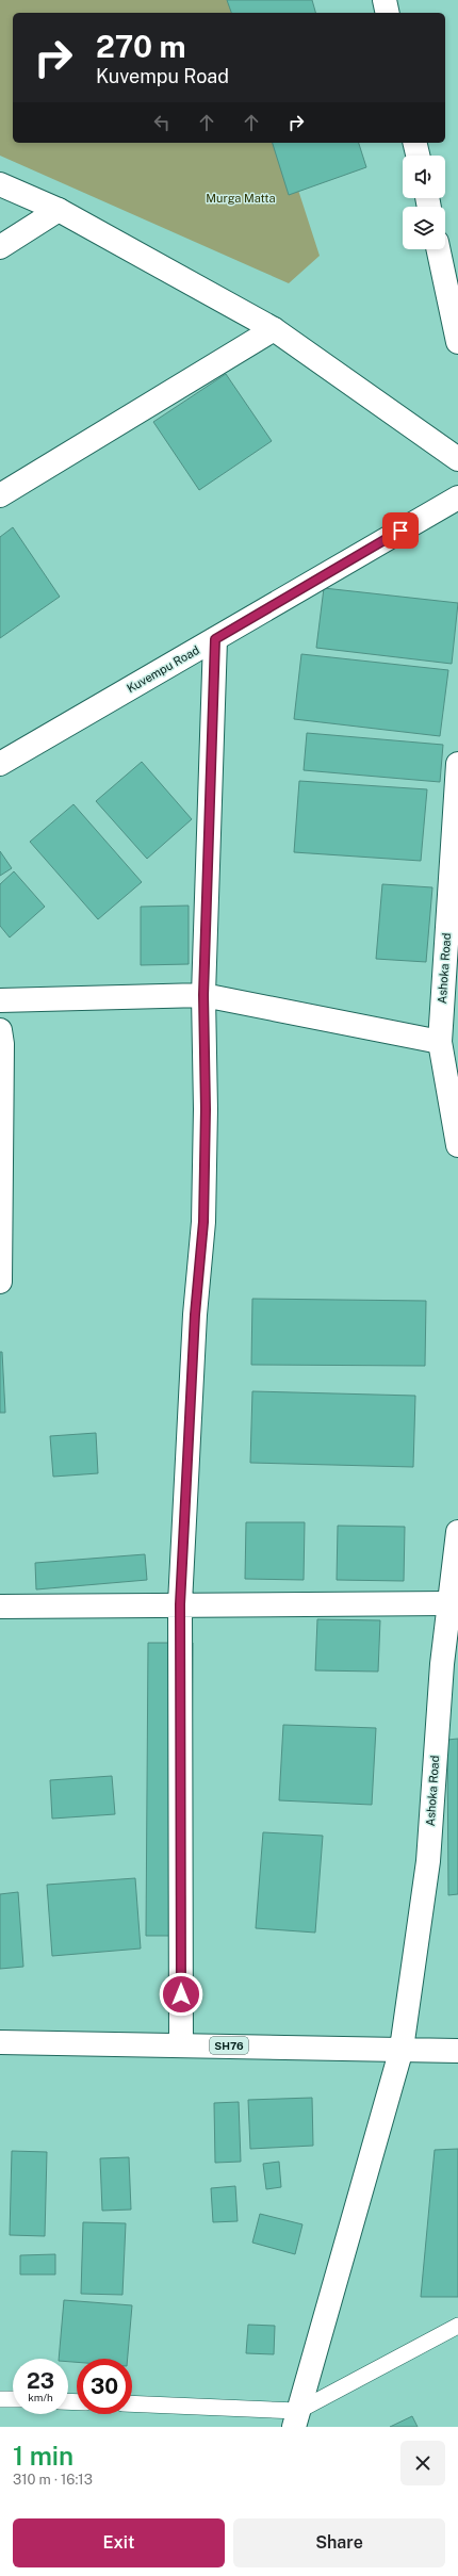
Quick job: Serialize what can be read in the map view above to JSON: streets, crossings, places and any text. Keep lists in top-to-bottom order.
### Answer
{
  "streets": {
    "street": ["Kuvempu Road", "Ashoka Road", "SH76"]
  },
  "crossings": [
    ["Ashoka Road", "SH76"]
  ],
  "parks": ["Murga Matta"],
  "page": {
    "turn": ["270 m", "Kuvempu Road"],
    "speed": "23 km/h",
    "limit": "30",
    "heading": ["1 min", "310 m · 16:13"],
    "buttons": ["Exit", "Share"]
  }
}
